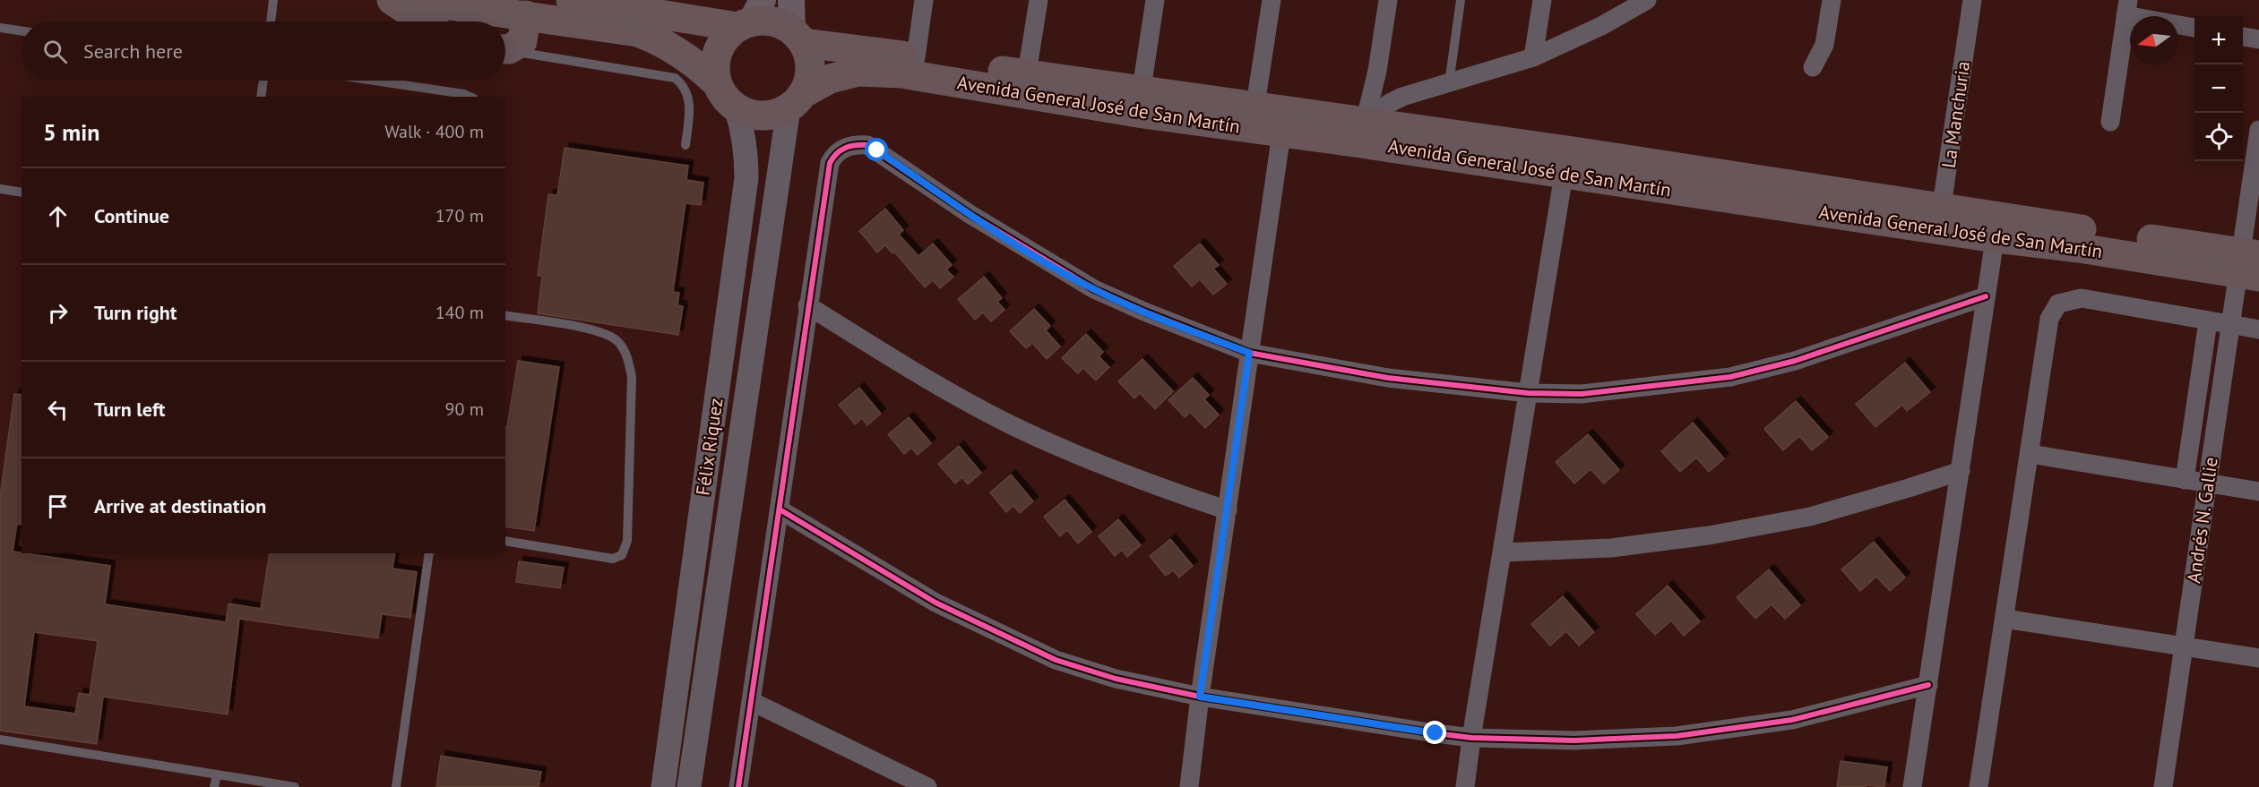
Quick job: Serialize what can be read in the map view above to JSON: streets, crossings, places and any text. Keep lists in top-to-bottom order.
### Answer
{
  "streets": {
    "highway": ["Avenida General José de San Martín"],
    "street": ["La Manchuria", "Félix Riquez", "Andrés N. Gallie"]
  },
  "crossings": [
    ["Avenida General José de San Martín", "La Manchuria"],
    ["Avenida General José de San Martín", "Félix Riquez"],
    ["Avenida General José de San Martín", "Andrés N. Gallie"]
  ],
  "north": "left",
  "page": {
    "map_buttons": ["+", "−"],
    "search": "Search here",
    "heading": ["5 min", "Walk · 400 m"],
    "list": [
      ["Continue", "170 m"],
      ["Turn right", "140 m"],
      ["Turn left", "90 m"],
      "Arrive at destination"
    ]
  }
}
